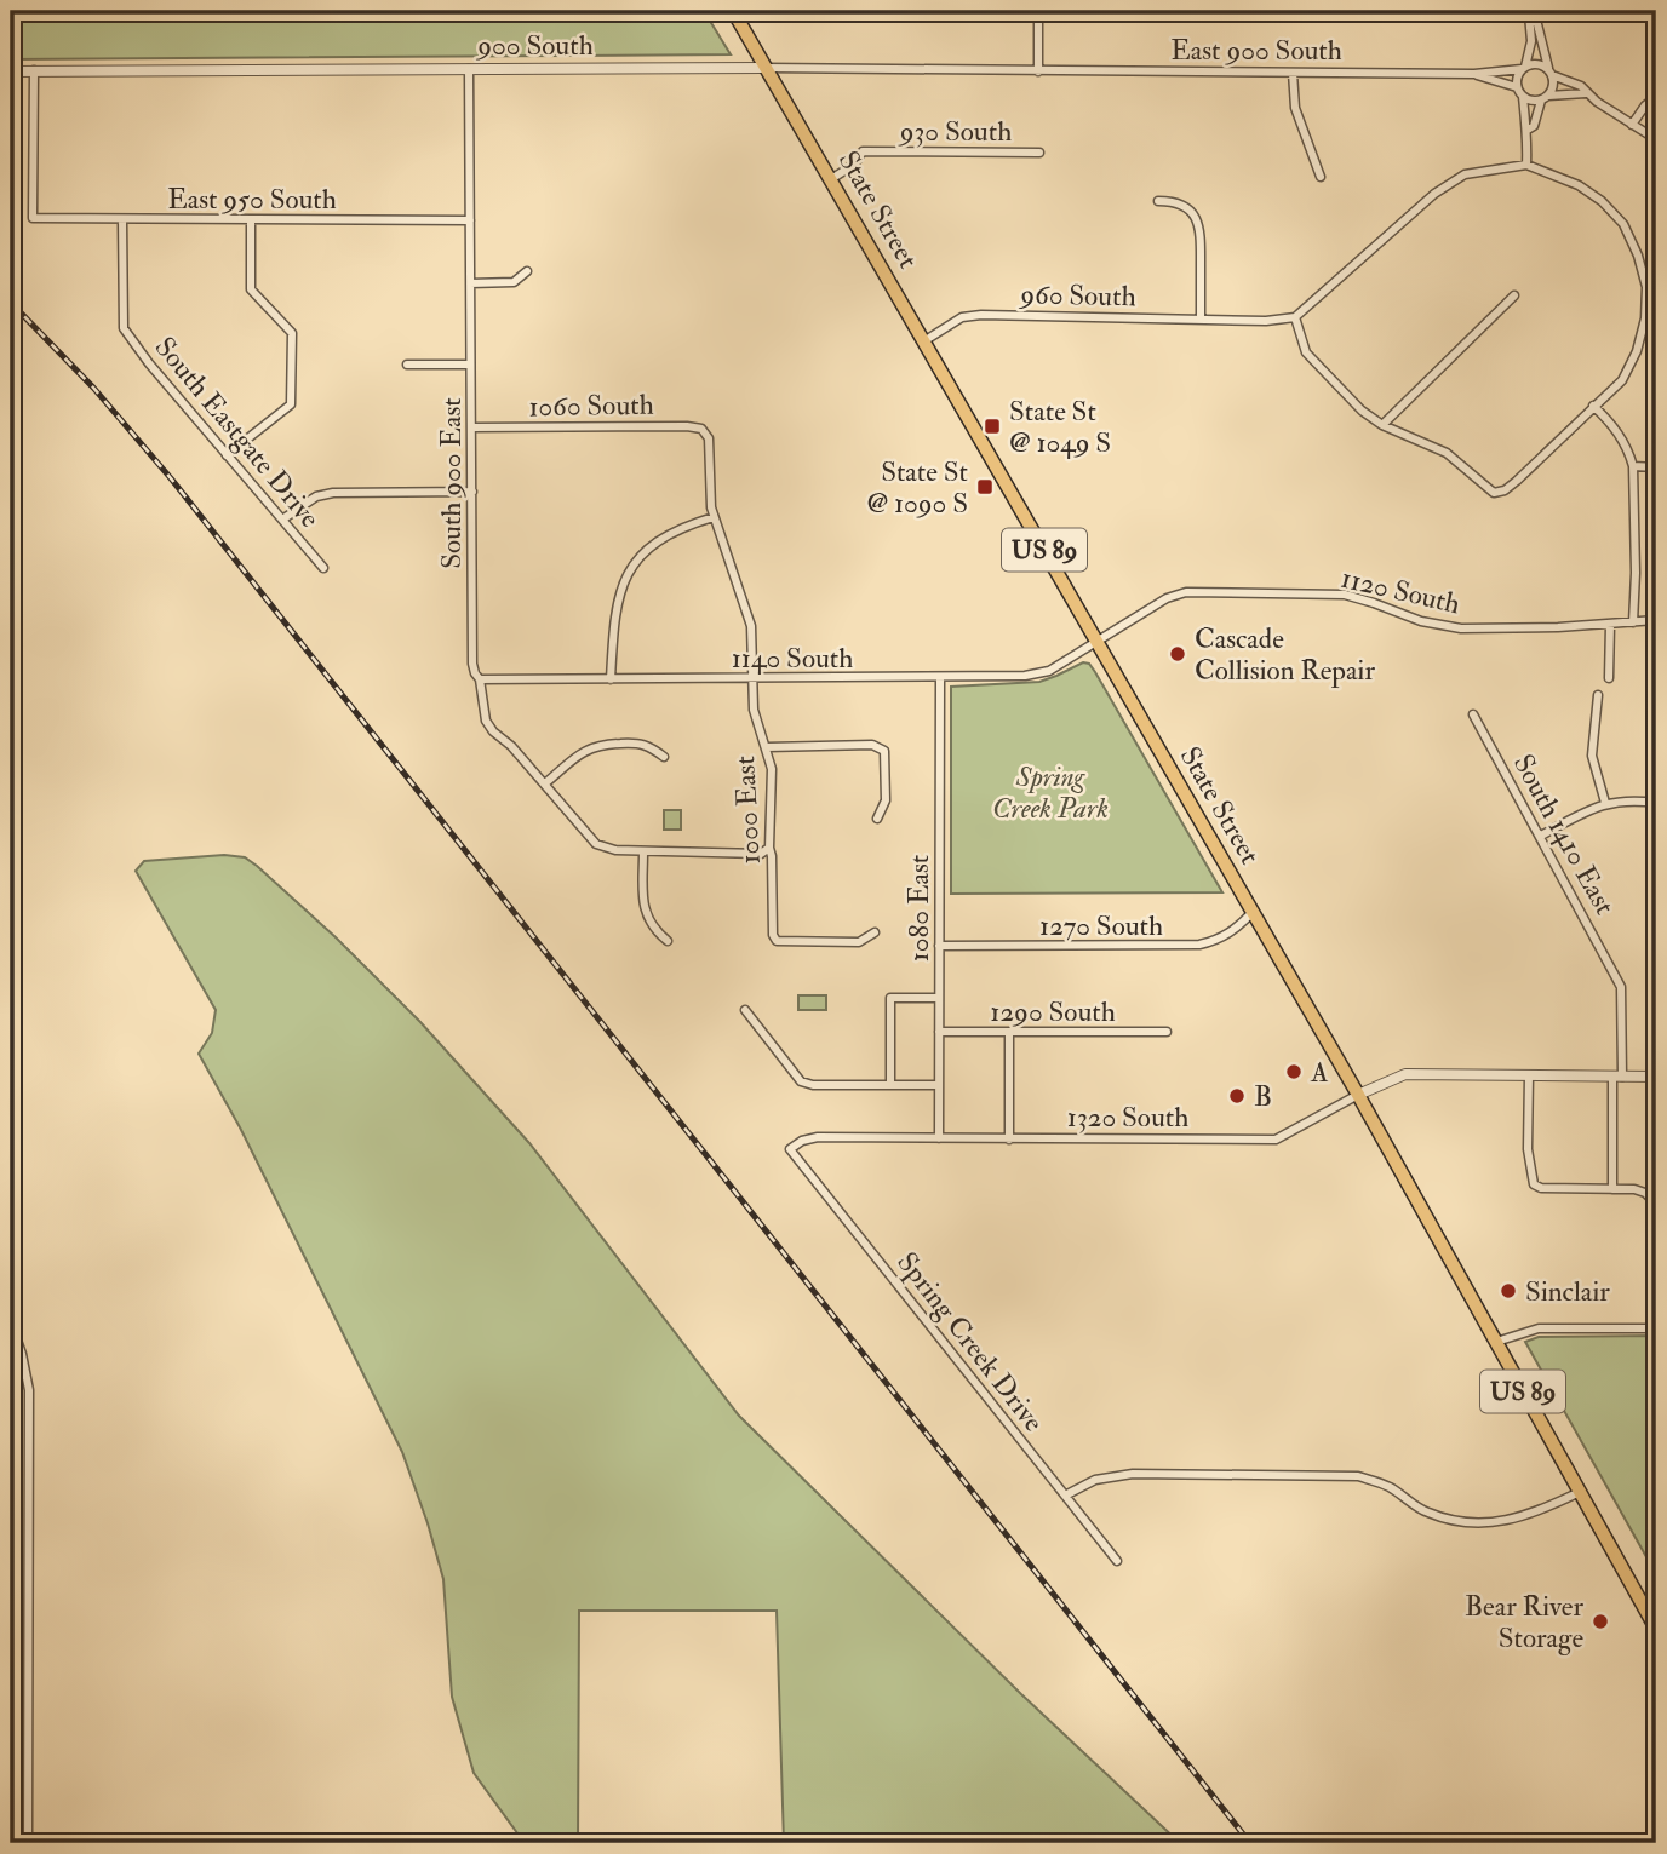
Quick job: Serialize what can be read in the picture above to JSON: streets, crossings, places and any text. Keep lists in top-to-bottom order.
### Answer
{
  "streets": {
    "main road": ["State Street", "US 89"],
    "street": [
      "900 South",
      "East 900 South",
      "930 South",
      "East 950 South",
      "960 South",
      "1060 South",
      "South Eastgate Drive",
      "South 900 East",
      "1120 South",
      "1140 South",
      "1000 East",
      "South 1410 East",
      "1080 East",
      "1270 South",
      "1290 South",
      "1320 South",
      "Spring Creek Drive"
    ]
  },
  "crossings": [
    ["900 South", "East 900 South"],
    ["900 South", "East 950 South"],
    ["900 South", "State Street"],
    ["900 South", "South 900 East"],
    ["930 South", "State Street"],
    ["East 950 South", "South Eastgate Drive"],
    ["East 950 South", "South 900 East"],
    ["State Street", "960 South"],
    ["State Street", "1120 South"],
    ["State Street", "1140 South"],
    ["State Street", "1270 South"],
    ["State Street", "1320 South"],
    ["1060 South", "South 900 East"],
    ["1060 South", "1000 East"],
    ["South 900 East", "1140 South"],
    ["1120 South", "1140 South"],
    ["1140 South", "1000 East"],
    ["1140 South", "1080 East"],
    ["South 1410 East", "1320 South"],
    ["1080 East", "1270 South"],
    ["1080 East", "1290 South"],
    ["1080 East", "1320 South"],
    ["1320 South", "Spring Creek Drive"]
  ],
  "parks": ["Spring Creek Park"],
  "places": {
    "transit": ["State St @ 1049 S", "State St @ 1090 S"],
    "other": [
      "Cascade Collision Repair",
      "A",
      "B",
      "Sinclair",
      "Bear River Storage"
    ]
  }
}
